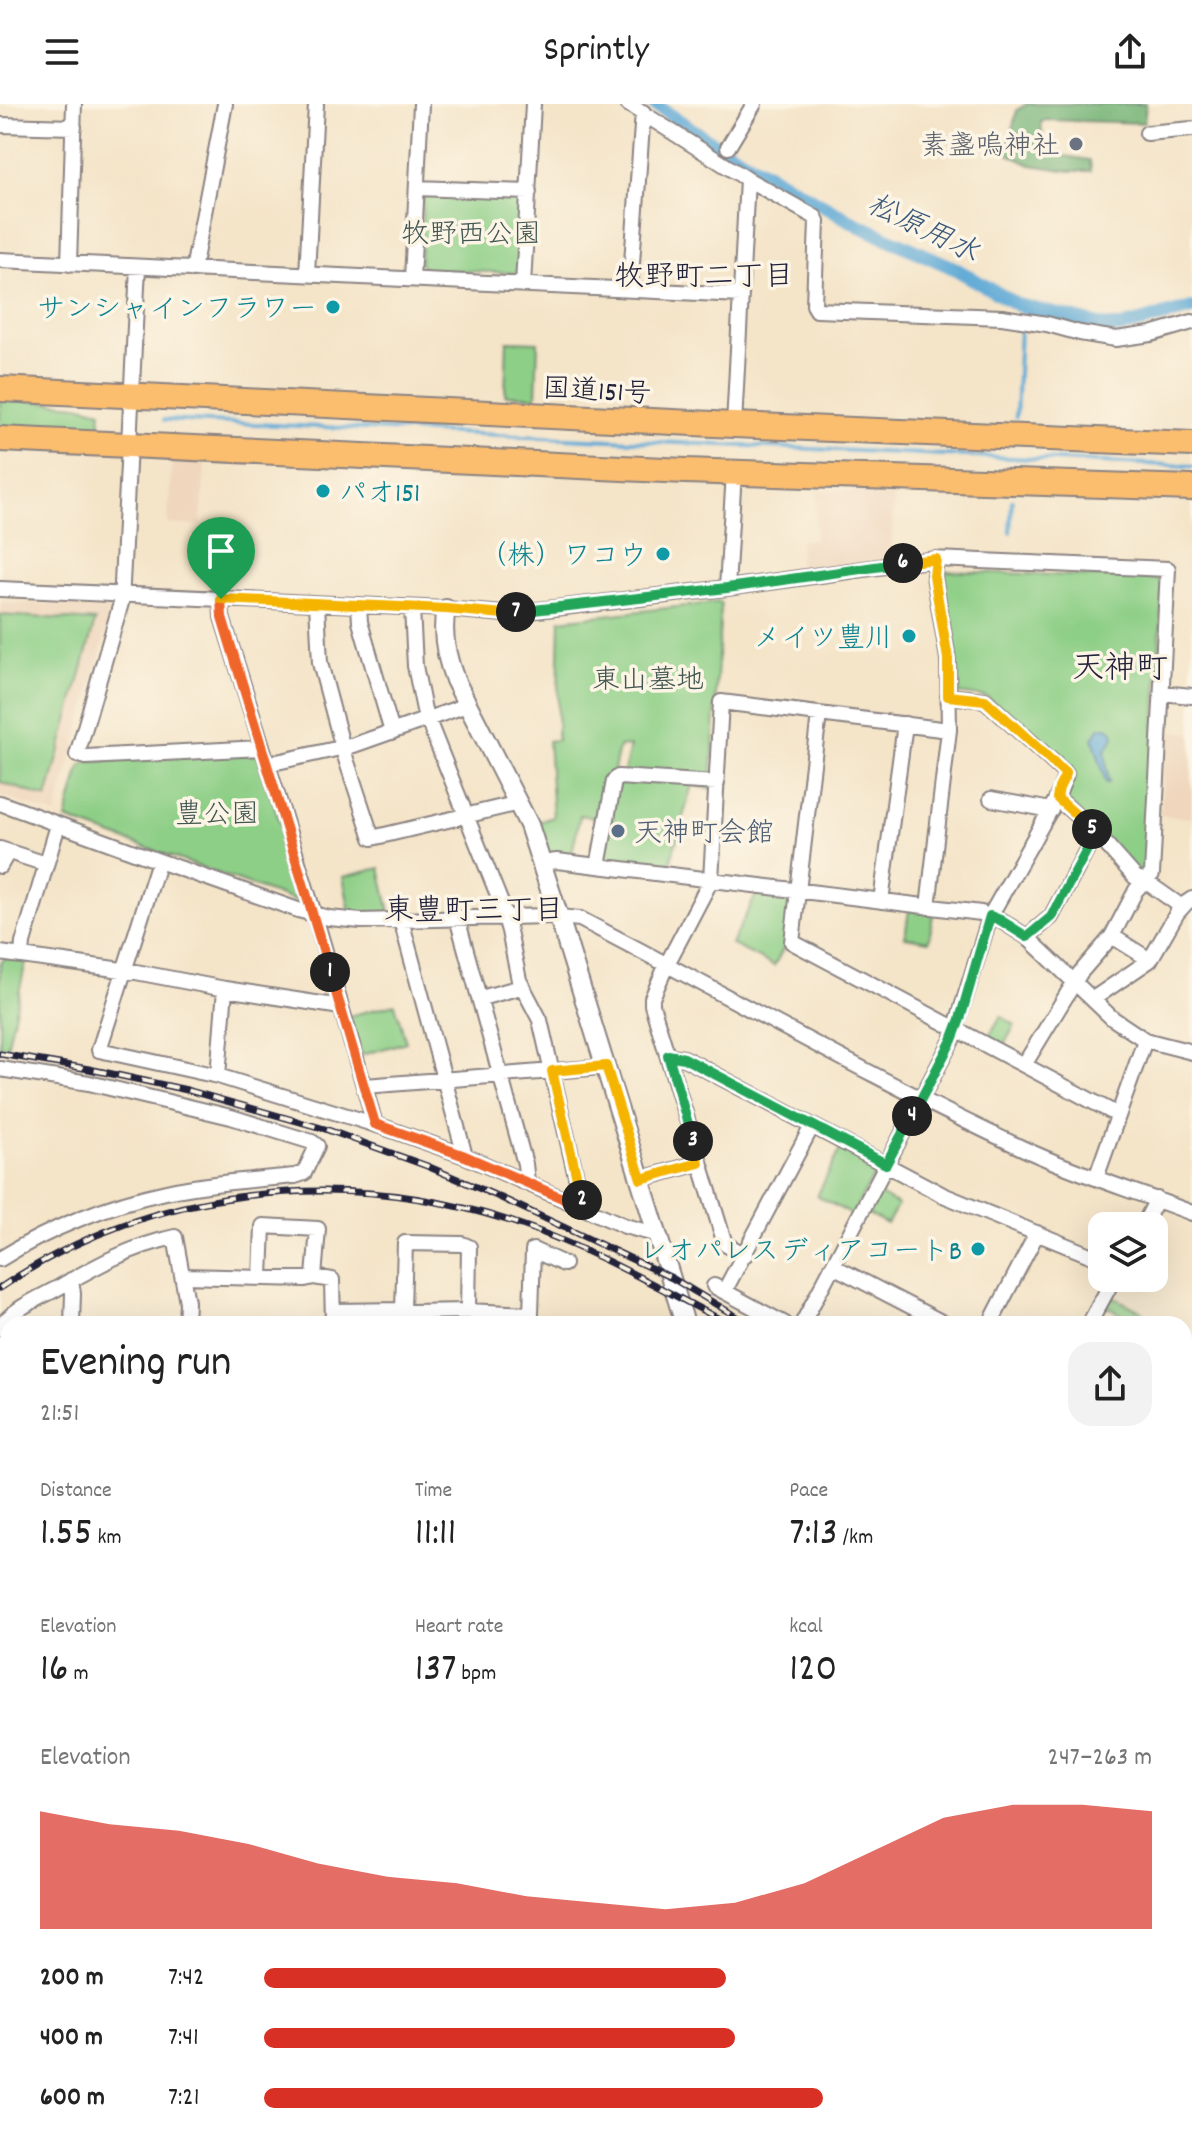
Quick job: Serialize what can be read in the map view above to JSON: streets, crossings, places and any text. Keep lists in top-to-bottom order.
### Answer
{
  "streets": {
    "highway": ["国道151号"]
  },
  "districts": ["牧野町二丁目", "天神町", "東豊町三丁目"],
  "water": ["松原用水"],
  "parks": ["牧野西公園", "東山墓地", "豊公園"],
  "places": [
    "素盞嗚神社",
    "サンシャインフラワー",
    "パオ151",
    "（株）ワコウ",
    "メイツ豊川",
    "天神町会館",
    "レオパレスディアコートB"
  ],
  "page": {
    "header": "Sprintly",
    "pins": [
      "6",
      "7",
      "5",
      "1",
      "4",
      "3",
      "2"
    ],
    "heading": ["Evening run", "21:51"],
    "stats": [
      ["Distance", "1.55 km"],
      ["Time", "11:11"],
      ["Pace", "7:13 /km"],
      ["Elevation", "16 m"],
      ["Heart rate", "137 bpm"],
      ["kcal", "120"]
    ],
    "chart": ["Elevation", "247–263 m"],
    "list": [
      {
        "name": "200 m",
        "note": "7:42"
      },
      {
        "name": "400 m",
        "note": "7:41"
      },
      {
        "name": "600 m",
        "note": "7:21"
      }
    ]
  }
}
